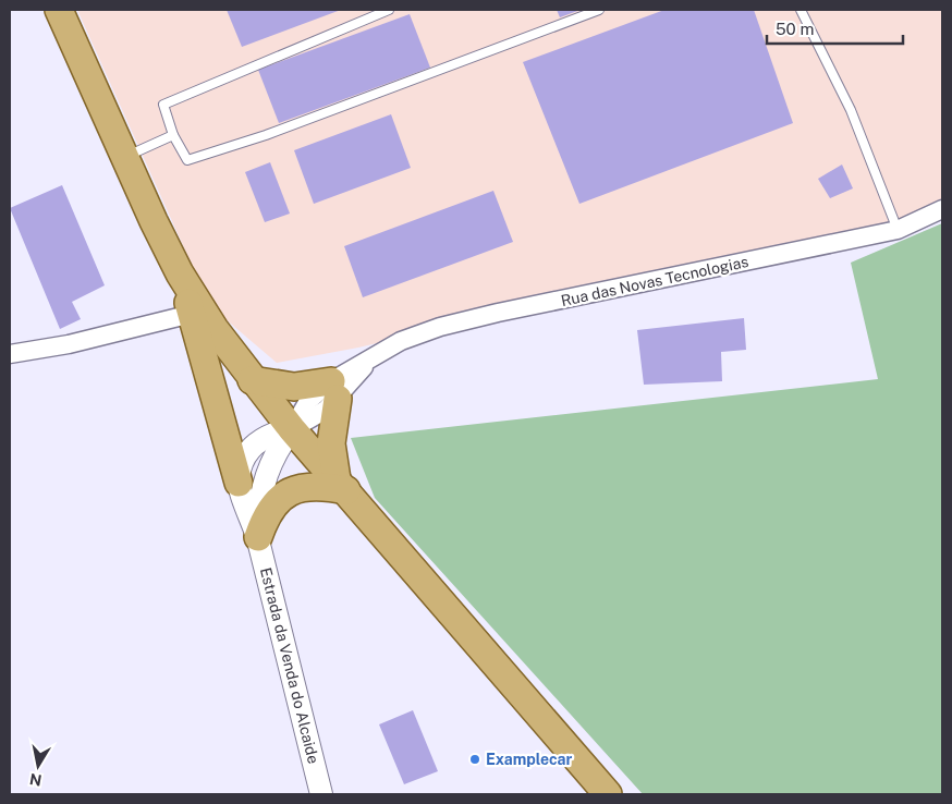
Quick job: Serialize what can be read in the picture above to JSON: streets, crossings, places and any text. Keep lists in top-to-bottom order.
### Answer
{
  "streets": {
    "street": ["Rua das Novas Tecnologias", "Estrada da Venda do Alcaide"]
  },
  "places": ["Examplecar"],
  "scale_bar": "50 m",
  "north": "bottom"
}
